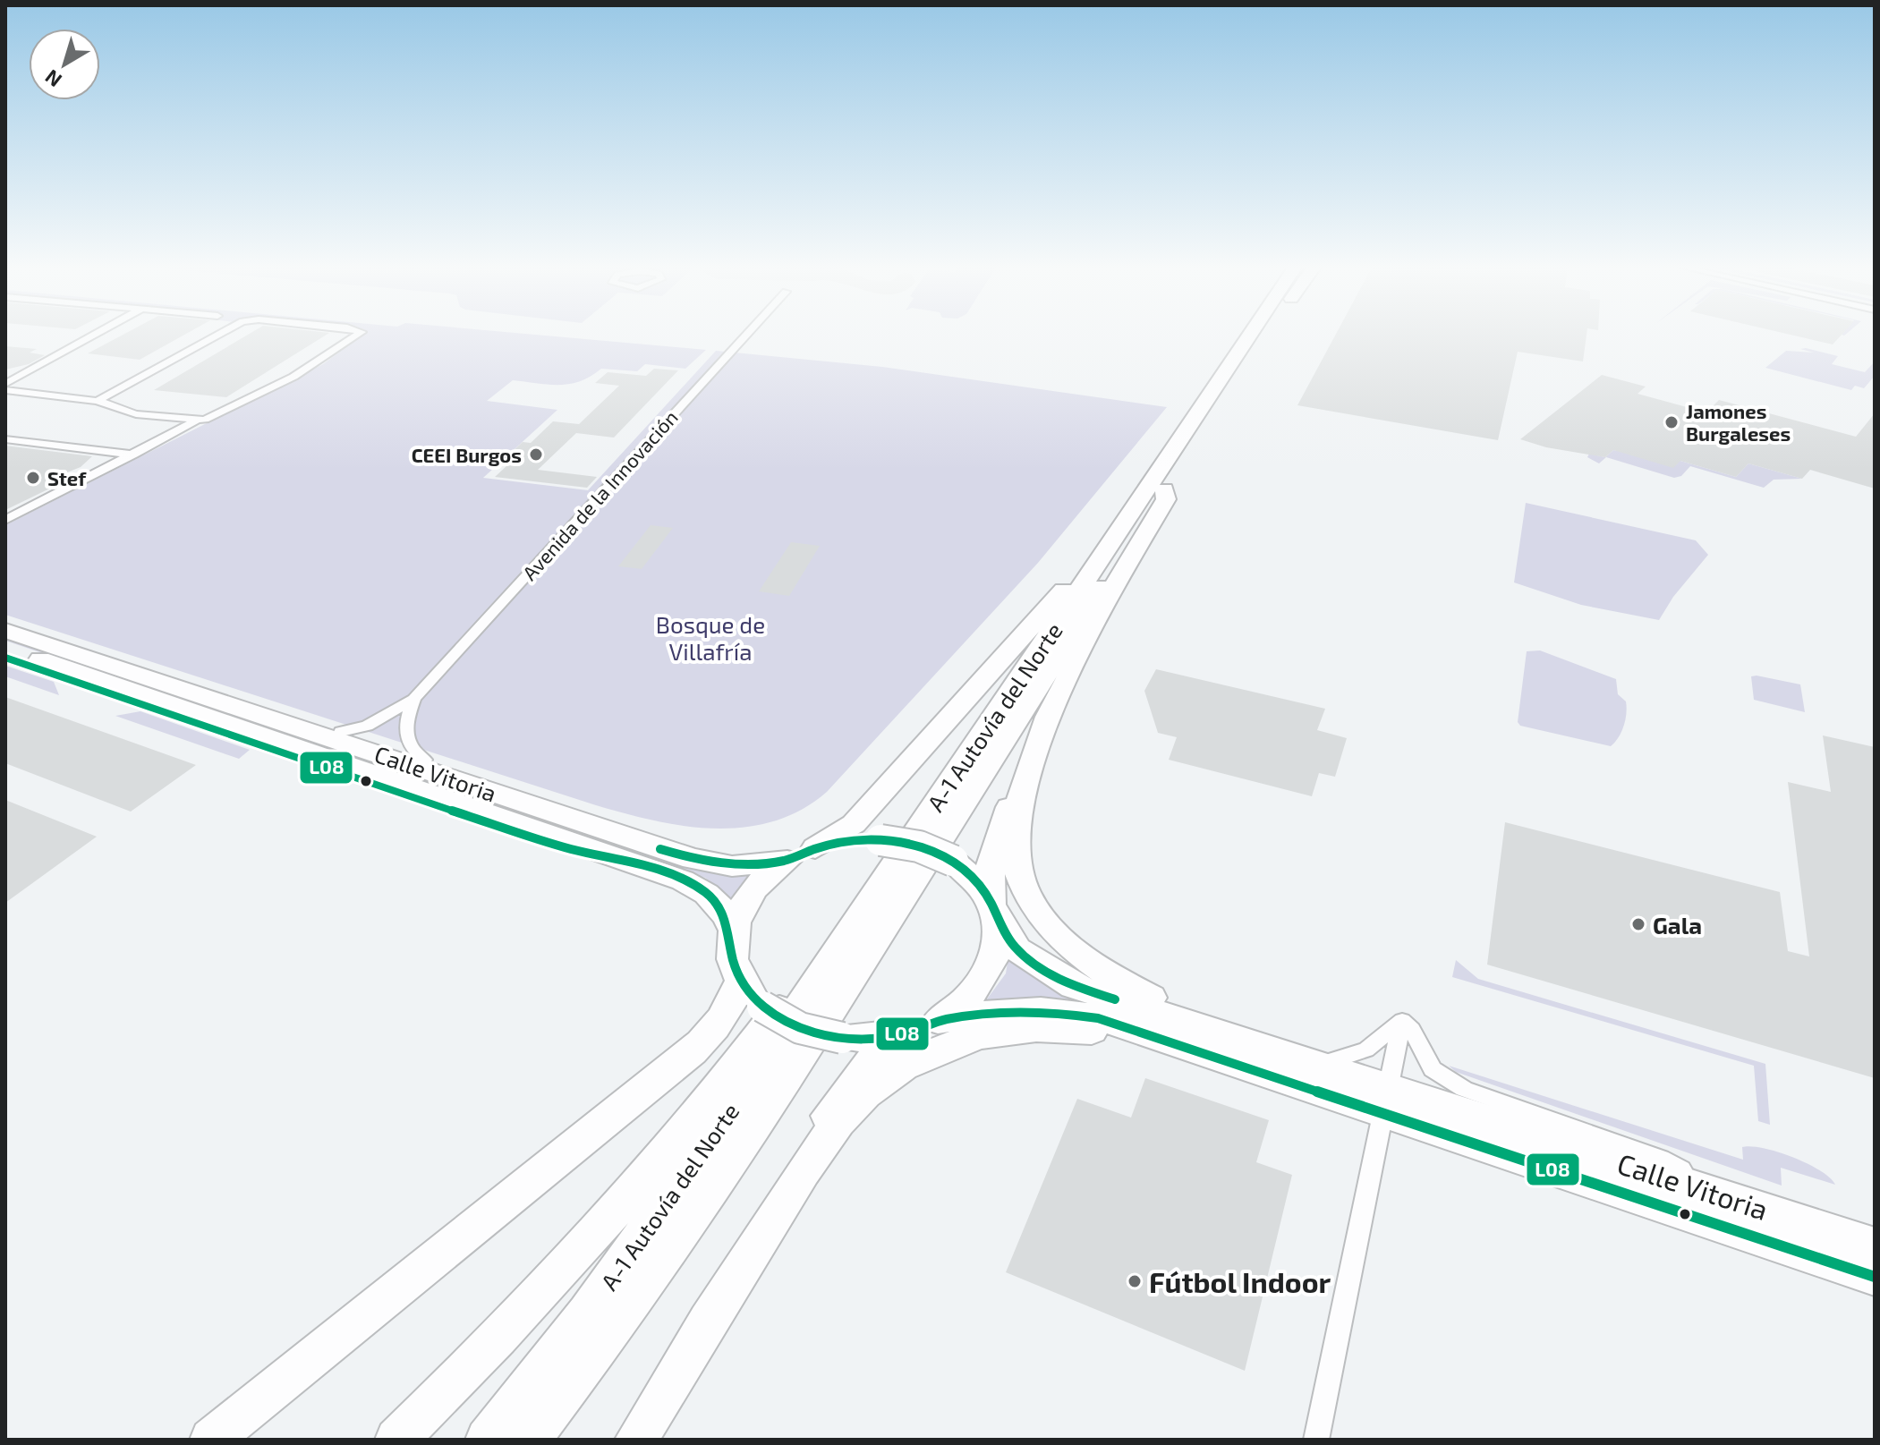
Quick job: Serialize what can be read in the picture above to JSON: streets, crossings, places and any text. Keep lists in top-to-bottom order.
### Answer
{
  "streets": {
    "highway": ["A-1 Autovía del Norte", "Calle Vitoria"],
    "street": ["Avenida de la Innovación"]
  },
  "parks": ["Bosque de Villafría"],
  "places": [
    "Jamones Burgaleses",
    "CEEI Burgos",
    "Stef",
    "Gala",
    "Fútbol Indoor"
  ],
  "lines": ["transit line L08"],
  "north": "bottom left"
}
